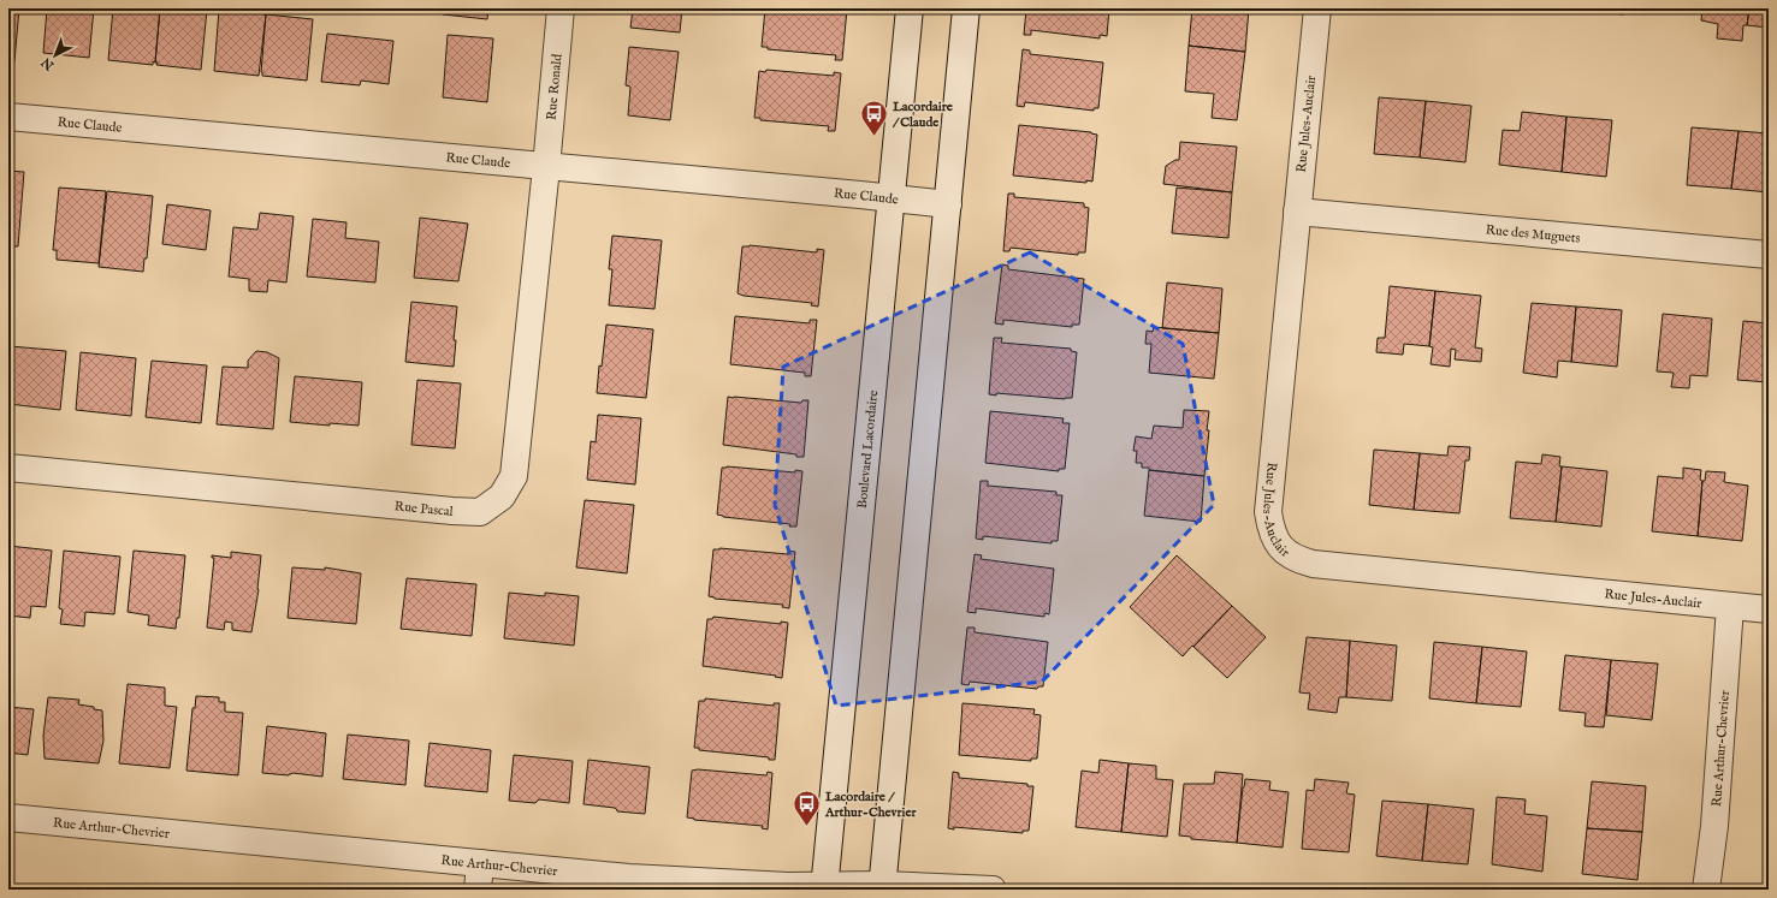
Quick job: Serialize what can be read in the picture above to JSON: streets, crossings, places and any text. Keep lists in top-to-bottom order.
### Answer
{
  "streets": {
    "street": [
      "Rue Ronald",
      "Rue Claude",
      "Rue Jules-Auclair",
      "Rue des Muguets",
      "Boulevard Lacordaire",
      "Rue Pascal",
      "Rue Arthur-Chevrier"
    ]
  },
  "crossings": [
    ["Rue Ronald", "Rue Claude"],
    ["Rue Ronald", "Rue Pascal"],
    ["Rue Claude", "Boulevard Lacordaire"],
    ["Rue Claude", "Rue Pascal"],
    ["Rue Jules-Auclair", "Rue des Muguets"],
    ["Rue Jules-Auclair", "Rue Arthur-Chevrier"],
    ["Boulevard Lacordaire", "Rue Arthur-Chevrier"]
  ],
  "places": {
    "bus stop": ["Lacordaire / Claude", "Lacordaire / Arthur-Chevrier"]
  },
  "north": "bottom left"
}
